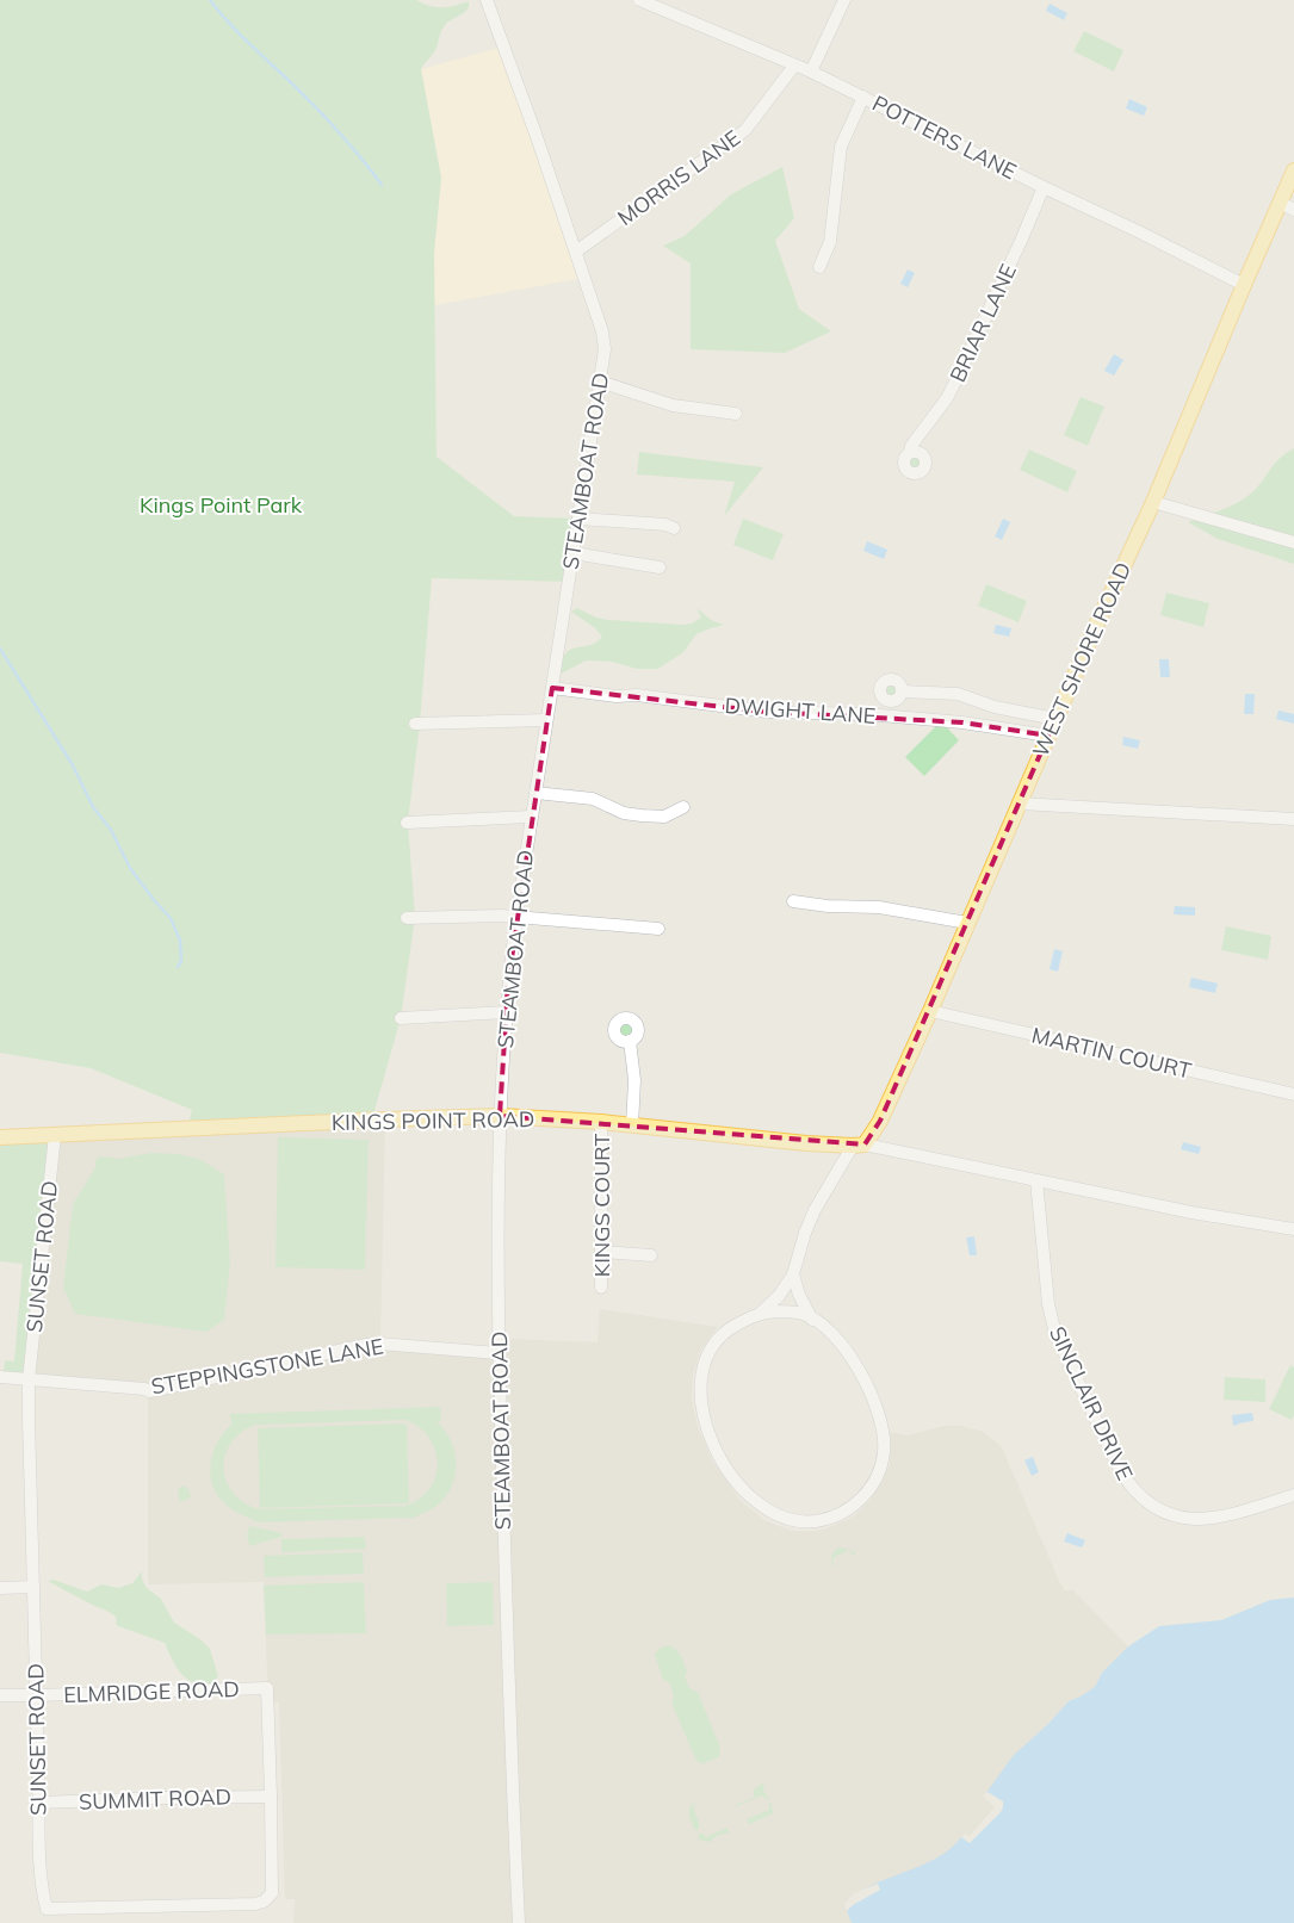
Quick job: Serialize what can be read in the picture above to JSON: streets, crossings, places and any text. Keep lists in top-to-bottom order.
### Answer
{
  "streets": {
    "main road": ["WEST SHORE ROAD", "KINGS POINT ROAD"],
    "street": [
      "POTTERS LANE",
      "MORRIS LANE",
      "BRIAR LANE",
      "STEAMBOAT ROAD",
      "DWIGHT LANE",
      "MARTIN COURT",
      "KINGS COURT",
      "SUNSET ROAD",
      "STEPPINGSTONE LANE",
      "SINCLAIR DRIVE",
      "ELMRIDGE ROAD",
      "SUMMIT ROAD"
    ]
  },
  "crossings": [
    ["POTTERS LANE", "MORRIS LANE"],
    ["POTTERS LANE", "BRIAR LANE"],
    ["POTTERS LANE", "WEST SHORE ROAD"],
    ["MORRIS LANE", "STEAMBOAT ROAD"],
    ["STEAMBOAT ROAD", "DWIGHT LANE"],
    ["STEAMBOAT ROAD", "KINGS POINT ROAD"],
    ["STEAMBOAT ROAD", "STEPPINGSTONE LANE"],
    ["WEST SHORE ROAD", "DWIGHT LANE"],
    ["WEST SHORE ROAD", "MARTIN COURT"],
    ["WEST SHORE ROAD", "KINGS POINT ROAD"],
    ["KINGS POINT ROAD", "KINGS COURT"],
    ["KINGS POINT ROAD", "SUNSET ROAD"],
    ["SUNSET ROAD", "STEPPINGSTONE LANE"],
    ["SUNSET ROAD", "ELMRIDGE ROAD"],
    ["SUNSET ROAD", "SUMMIT ROAD"]
  ],
  "parks": ["Kings Point Park"]
}
